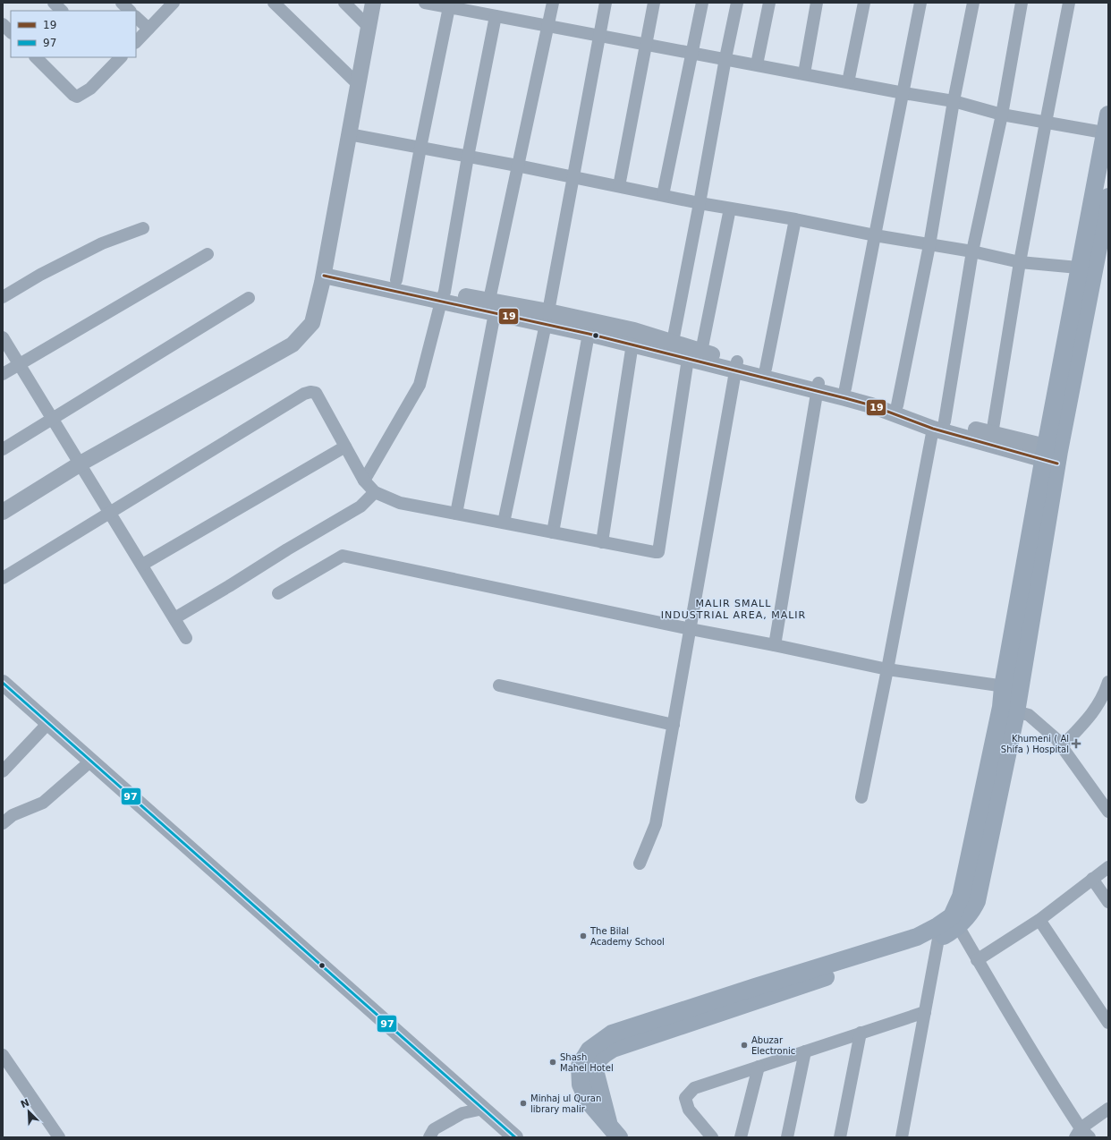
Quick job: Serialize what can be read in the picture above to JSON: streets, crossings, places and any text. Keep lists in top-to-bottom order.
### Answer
{
  "districts": ["MALIR SMALL INDUSTRIAL AREA, MALIR"],
  "places": {
    "health": ["Khumeni ( Al Shifa ) Hospital"],
    "other": [
      "The Bilal Academy School",
      "Abuzar Electronic",
      "Shash Mahel Hotel",
      "Minhaj ul Quran library malir"
    ]
  },
  "lines": ["transit line 19", "transit line 97"],
  "legend": ["19", "97"],
  "north": "top left"
}
